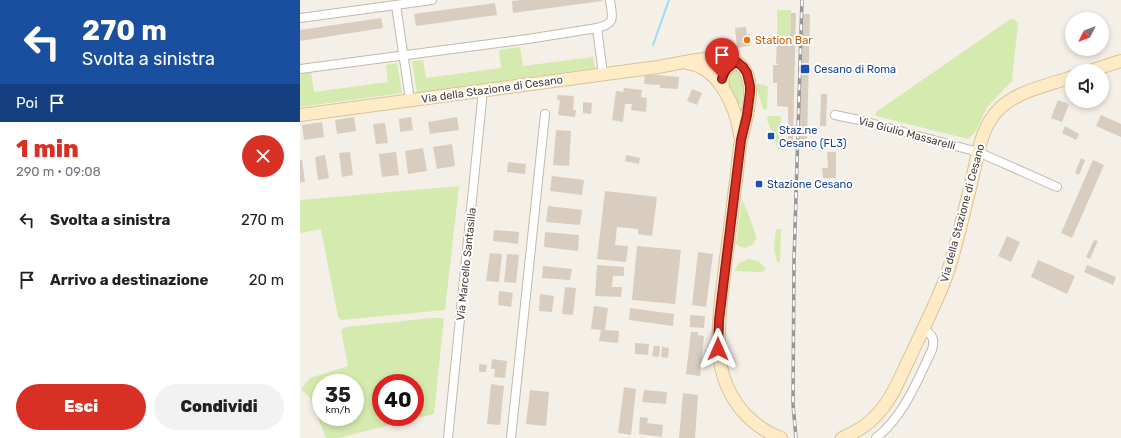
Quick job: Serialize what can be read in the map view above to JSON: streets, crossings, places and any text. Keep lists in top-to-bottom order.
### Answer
{
  "streets": {
    "street": ["Via della Stazione di Cesano", "Via Giulio Massarelli", "Via Marcello Santasilia"]
  },
  "crossings": [
    ["Via della Stazione di Cesano", "Via Giulio Massarelli"],
    ["Via della Stazione di Cesano", "Via Marcello Santasilia"]
  ],
  "places": {
    "other": ["Station Bar"],
    "transit": ["Cesano di Roma", "Staz.ne Cesano (FL3)", "Stazione Cesano"]
  },
  "north": "bottom left",
  "page": {
    "turn": ["270 m", "Svolta a sinistra"],
    "then": "Poi",
    "heading": ["1 min", "290 m · 09:08"],
    "list": [
      {
        "name": "Svolta a sinistra",
        "value": "270 m"
      },
      {
        "name": "Arrivo a destinazione",
        "value": "20 m"
      }
    ],
    "speed": "35 km/h",
    "limit": "40",
    "buttons": ["Esci", "Condividi"]
  }
}
